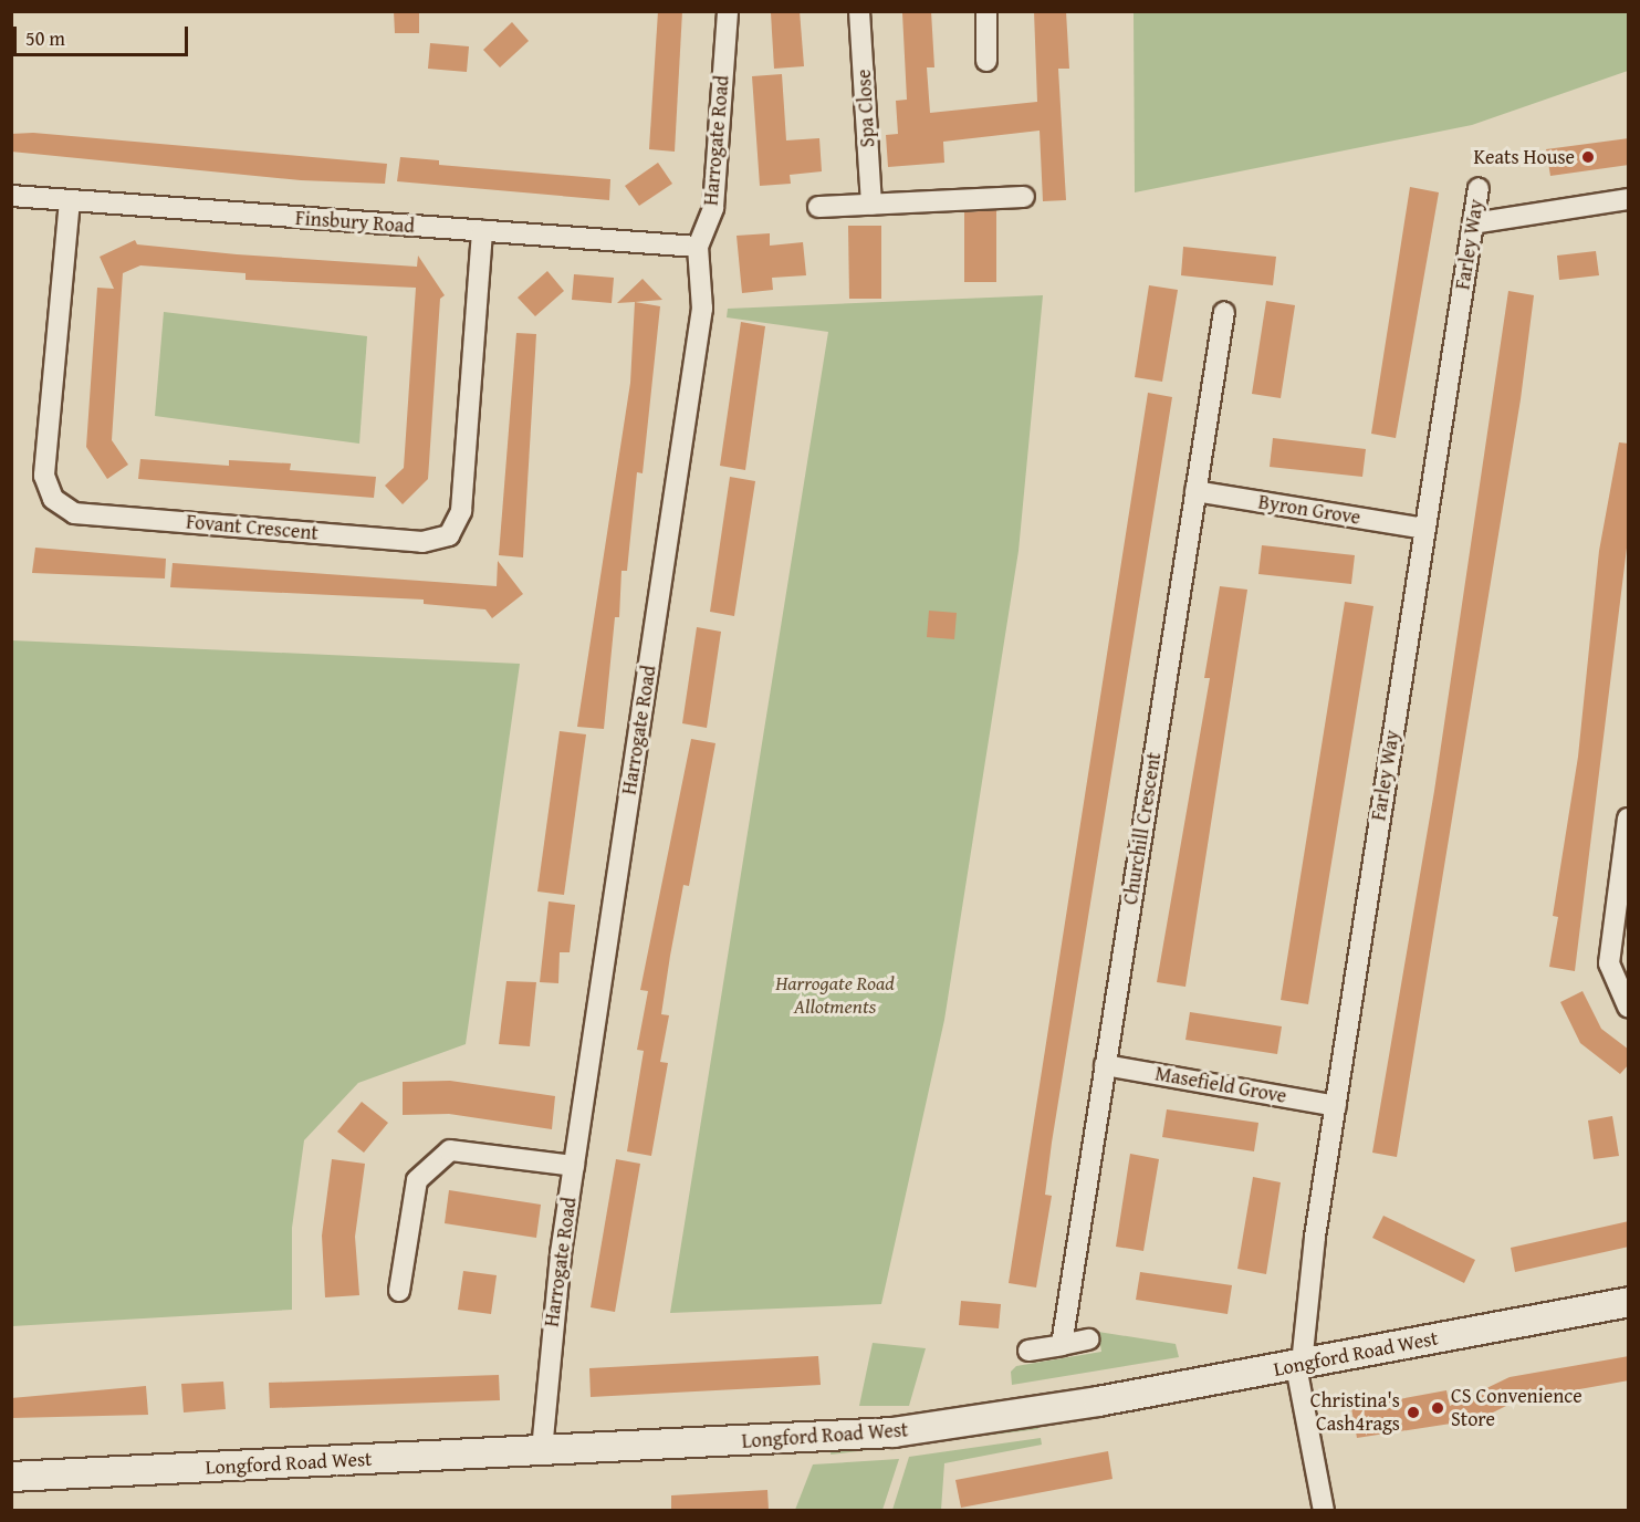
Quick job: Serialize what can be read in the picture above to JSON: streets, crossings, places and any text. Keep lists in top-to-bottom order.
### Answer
{
  "streets": {
    "street": [
      "Spa Close",
      "Harrogate Road",
      "Finsbury Road",
      "Farley Way",
      "Byron Grove",
      "Fovant Crescent",
      "Churchill Crescent",
      "Masefield Grove",
      "Longford Road West"
    ]
  },
  "crossings": [
    ["Harrogate Road", "Finsbury Road"],
    ["Harrogate Road", "Longford Road West"],
    ["Finsbury Road", "Fovant Crescent"],
    ["Farley Way", "Byron Grove"],
    ["Farley Way", "Masefield Grove"],
    ["Farley Way", "Longford Road West"],
    ["Byron Grove", "Churchill Crescent"],
    ["Churchill Crescent", "Masefield Grove"]
  ],
  "parks": ["Harrogate Road Allotments"],
  "places": ["Keats House", "CS Convenience Store", "Christina's Cash4rags"],
  "scale_bar": "50 m"
}
